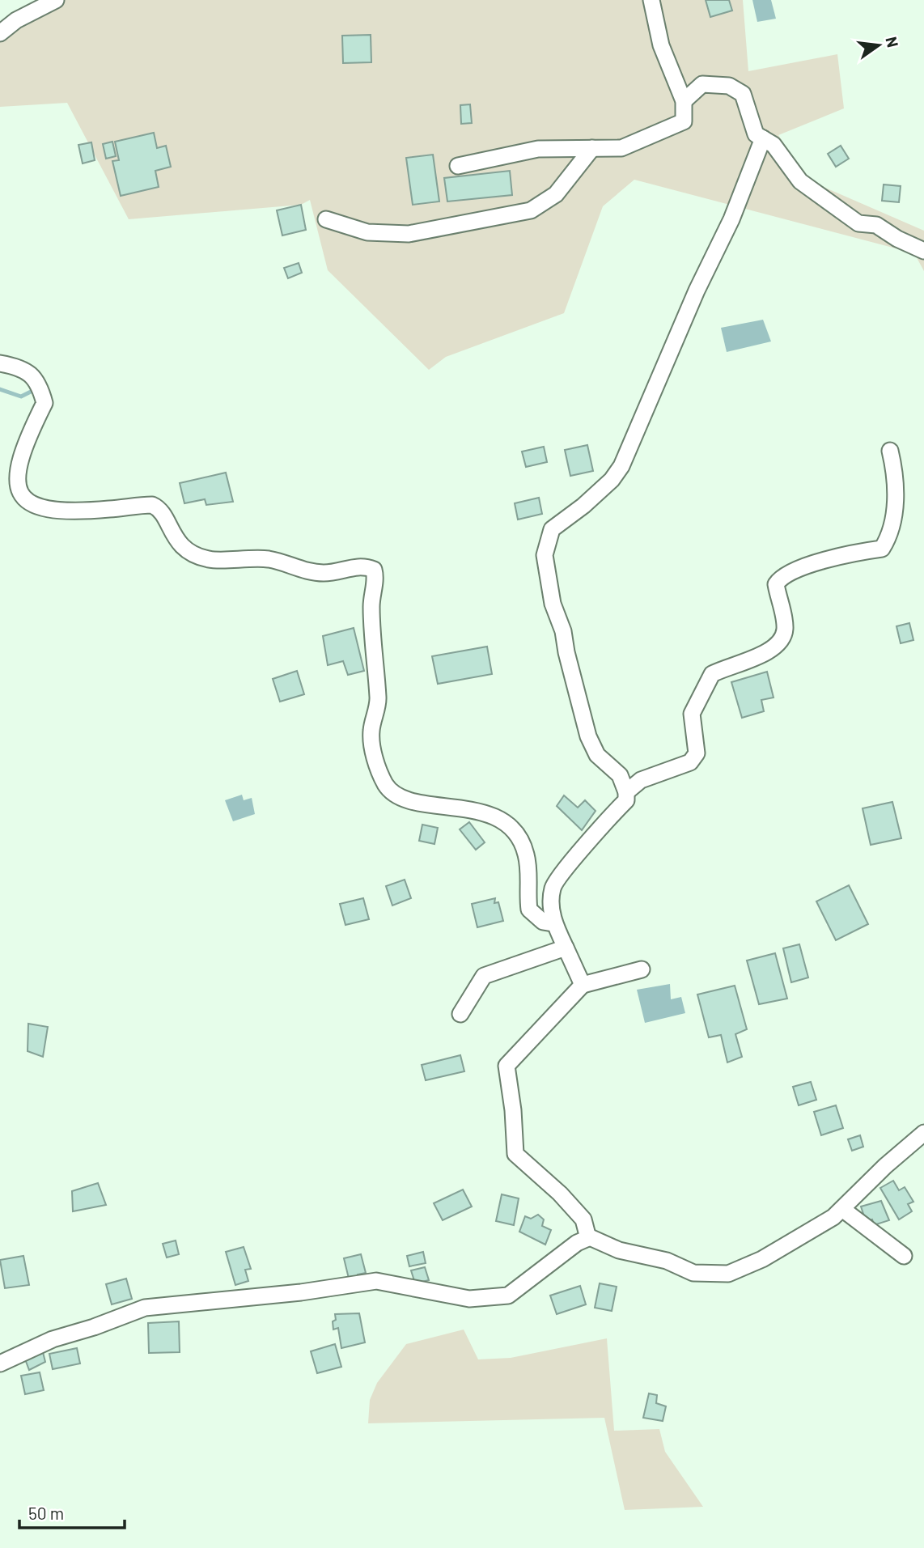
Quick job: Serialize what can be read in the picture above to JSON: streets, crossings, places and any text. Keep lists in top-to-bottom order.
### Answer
{
  "scale_bar": "50 m",
  "north": "right"
}
